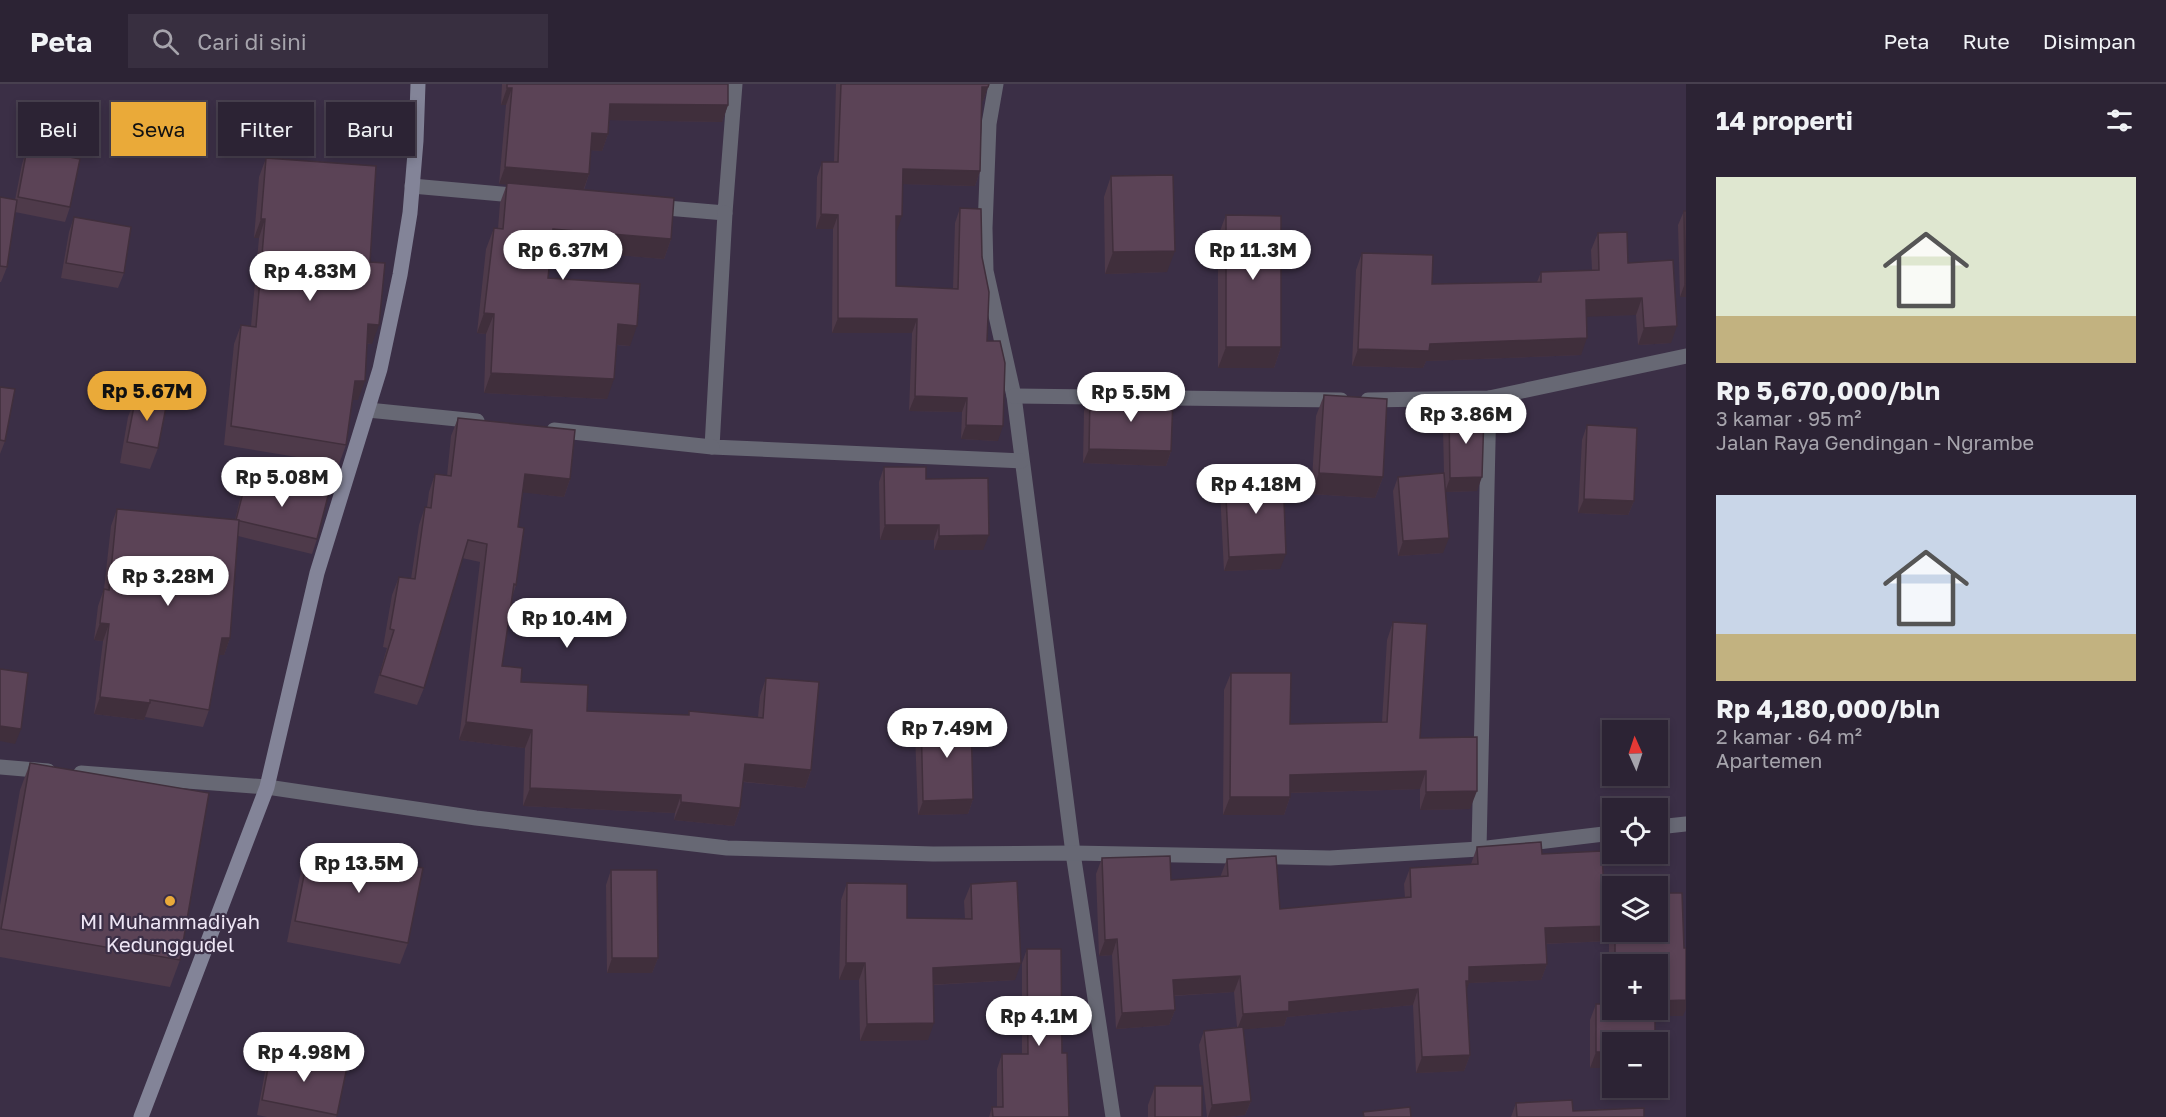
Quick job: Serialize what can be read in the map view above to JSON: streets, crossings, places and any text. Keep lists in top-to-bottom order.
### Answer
{
  "places": ["MI Muhammadiyah Kedunggudel"],
  "north": "top",
  "page": {
    "header": "Peta",
    "search": "Cari di sini",
    "nav": ["Peta", "Rute", "Disimpan"],
    "heading": "14 properti",
    "chip": [
      "Beli",
      "Sewa",
      "Filter",
      "Baru"
    ],
    "list": [
      {
        "name": "Rp 5,670,000/bln",
        "note": "3 kamar · 95 m² · Jalan Raya Gendingan - Ngrambe"
      },
      {
        "name": "Rp 4,180,000/bln",
        "note": "2 kamar · 64 m² · Apartemen"
      }
    ],
    "price": [
      "Rp 6.37M",
      "Rp 11.3M",
      "Rp 4.83M",
      "Rp 5.67M",
      "Rp 5.5M",
      "Rp 3.86M",
      "Rp 5.08M",
      "Rp 4.18M",
      "Rp 3.28M",
      "Rp 10.4M",
      "Rp 7.49M",
      "Rp 13.5M",
      "Rp 4.1M",
      "Rp 4.98M"
    ],
    "map_buttons": ["+", "−"]
  }
}
